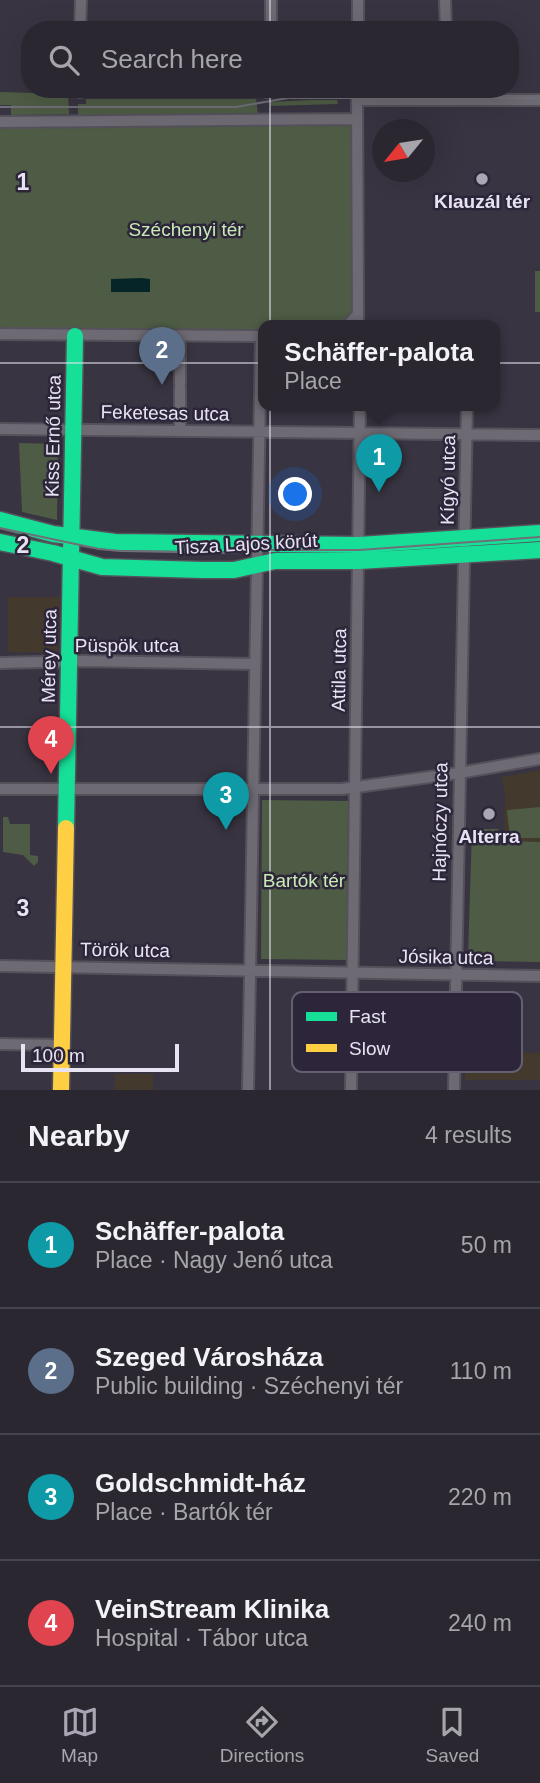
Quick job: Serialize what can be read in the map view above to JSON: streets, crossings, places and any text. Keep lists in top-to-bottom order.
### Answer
{
  "streets": {
    "street": [
      "Feketesas utca",
      "Kiss Ernő utca",
      "Kígyó utca",
      "Tisza Lajos körút",
      "Püspök utca",
      "Mérey utca",
      "Attila utca",
      "Hajnóczy utca",
      "Török utca",
      "Jósika utca"
    ]
  },
  "crossings": [
    ["Feketesas utca", "Kiss Ernő utca"],
    ["Feketesas utca", "Kígyó utca"],
    ["Feketesas utca", "Attila utca"],
    ["Kiss Ernő utca", "Tisza Lajos körút"],
    ["Kiss Ernő utca", "Mérey utca"],
    ["Kígyó utca", "Tisza Lajos körút"],
    ["Kígyó utca", "Hajnóczy utca"],
    ["Tisza Lajos körút", "Mérey utca"],
    ["Tisza Lajos körút", "Attila utca"],
    ["Tisza Lajos körút", "Hajnóczy utca"],
    ["Püspök utca", "Mérey utca"],
    ["Mérey utca", "Török utca"],
    ["Hajnóczy utca", "Jósika utca"]
  ],
  "parks": ["Széchenyi tér", "Bartók tér"],
  "places": ["Klauzál tér", "Alterra"],
  "legend": ["Fast", "Slow"],
  "scale_bar": "100 m",
  "north": "bottom left",
  "page": {
    "search": "Search here",
    "popup": ["Schäffer-palota", "Place"],
    "pins": [
      "2",
      "1",
      "4",
      "3"
    ],
    "scale": "100 m",
    "heading": ["Nearby", "4 results"],
    "list": [
      {
        "mark": "1",
        "name": "Schäffer-palota",
        "note": "Place · Nagy Jenő utca",
        "value": "50 m"
      },
      {
        "mark": "2",
        "name": "Szeged Városháza",
        "note": "Public building · Széchenyi tér",
        "value": "110 m"
      },
      {
        "mark": "3",
        "name": "Goldschmidt-ház",
        "note": "Place · Bartók tér",
        "value": "220 m"
      },
      {
        "mark": "4",
        "name": "VeinStream Klinika",
        "note": "Hospital · Tábor utca",
        "value": "240 m"
      }
    ],
    "nav": ["Map", "Directions", "Saved"]
  },
  "grid": {
    "rows": ["1", "2", "3"]
  }
}
